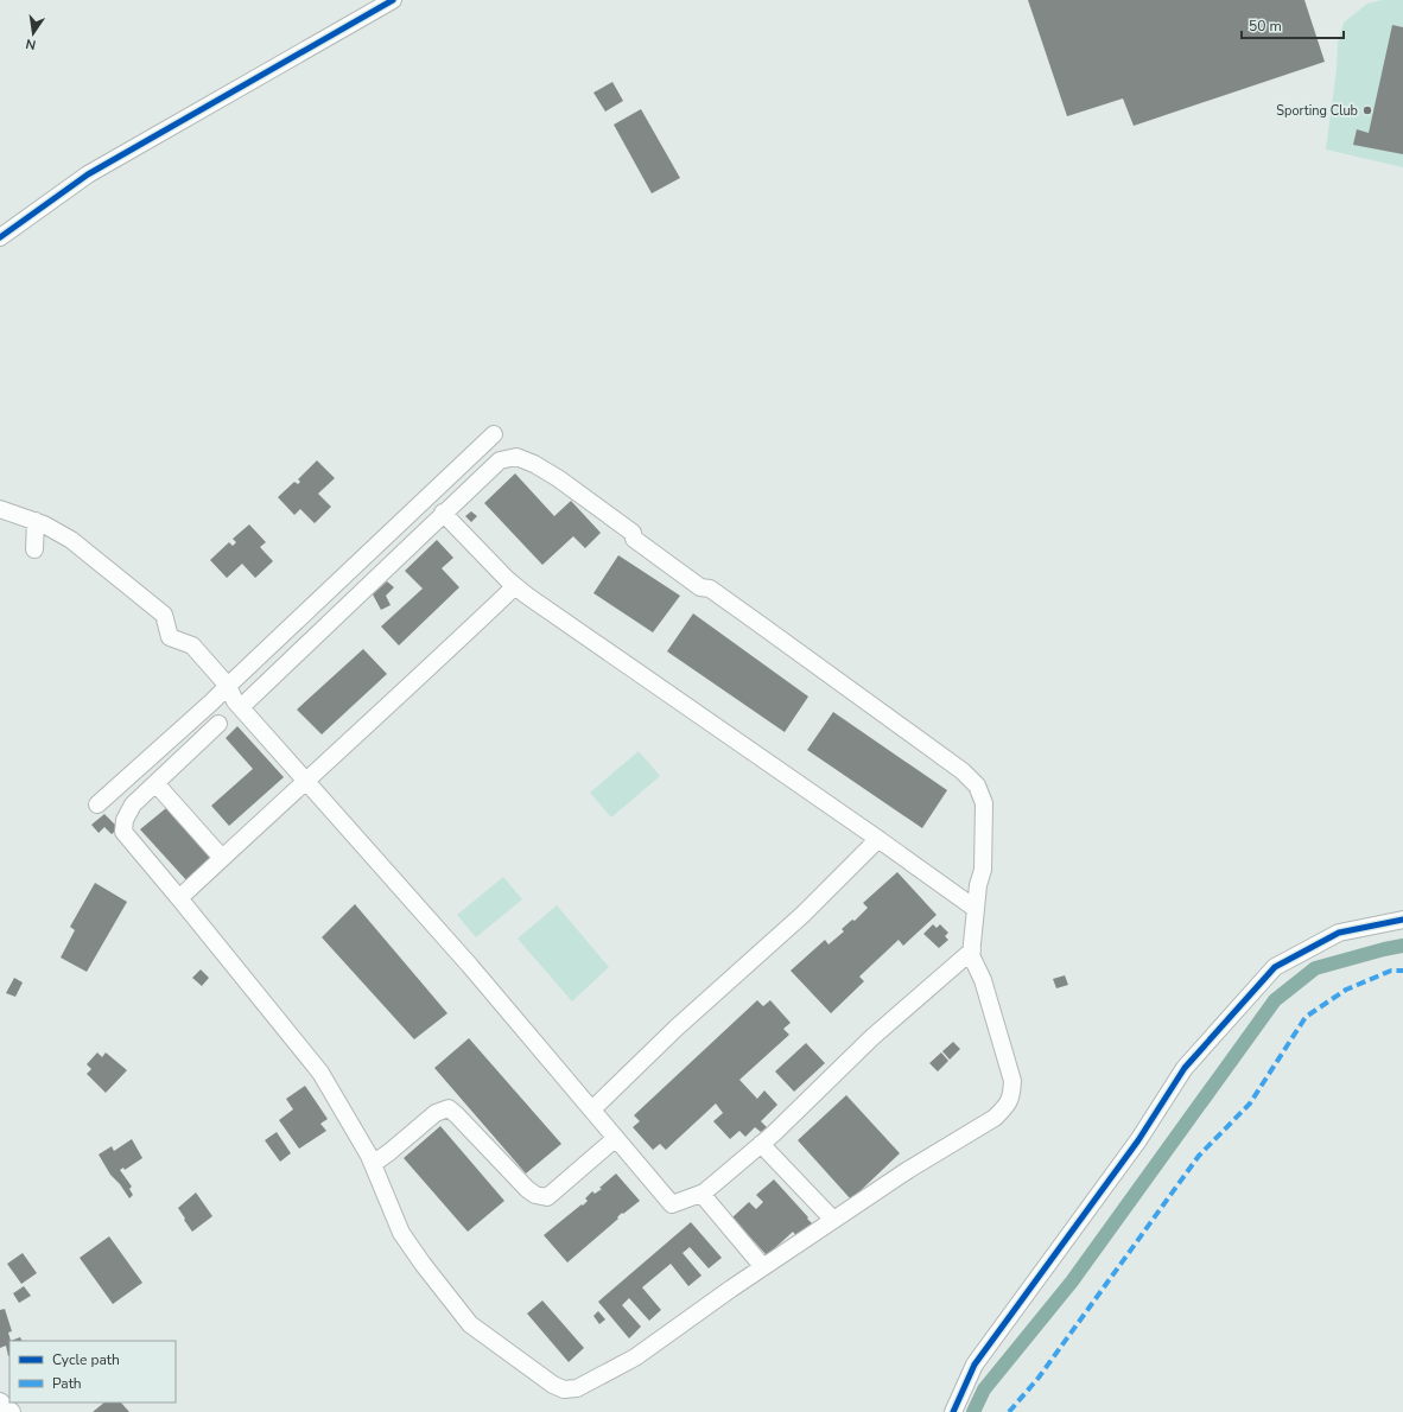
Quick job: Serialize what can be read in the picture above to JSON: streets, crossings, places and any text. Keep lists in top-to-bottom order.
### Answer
{
  "places": ["Sporting Club"],
  "legend": ["Cycle path", "Path"],
  "scale_bar": "50 m",
  "north": "bottom"
}
